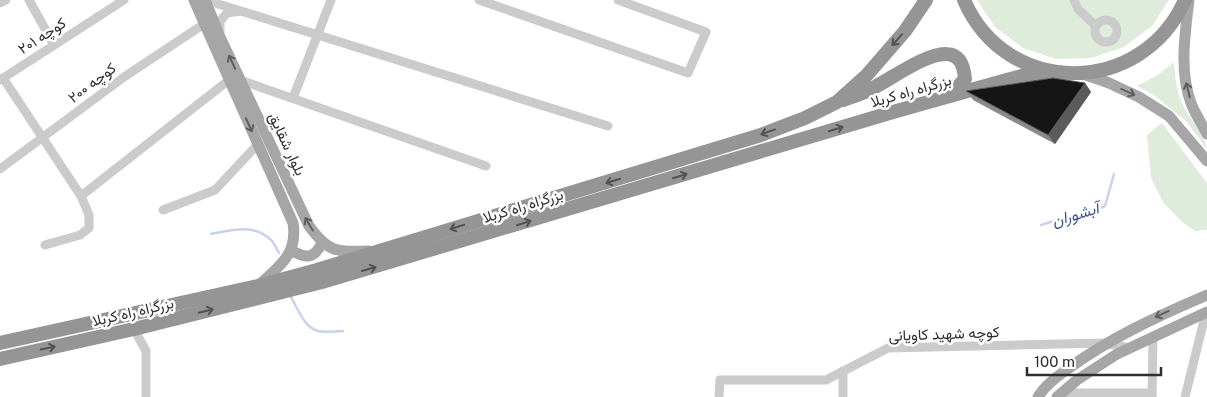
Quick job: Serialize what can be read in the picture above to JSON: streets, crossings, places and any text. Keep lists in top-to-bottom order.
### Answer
{
  "streets": {
    "highway": ["بزرگراه راه کربلا"],
    "main road": ["بلوار شقایق"],
    "street": ["کوچه ۲۰۱", "کوچه ۲۰۰", "کوچه شهید کاویانی"]
  },
  "crossings": [
    ["کوچه ۲۰۰", "بلوار شقایق"]
  ],
  "water": ["آبشوران"],
  "scale_bar": "100 m"
}
